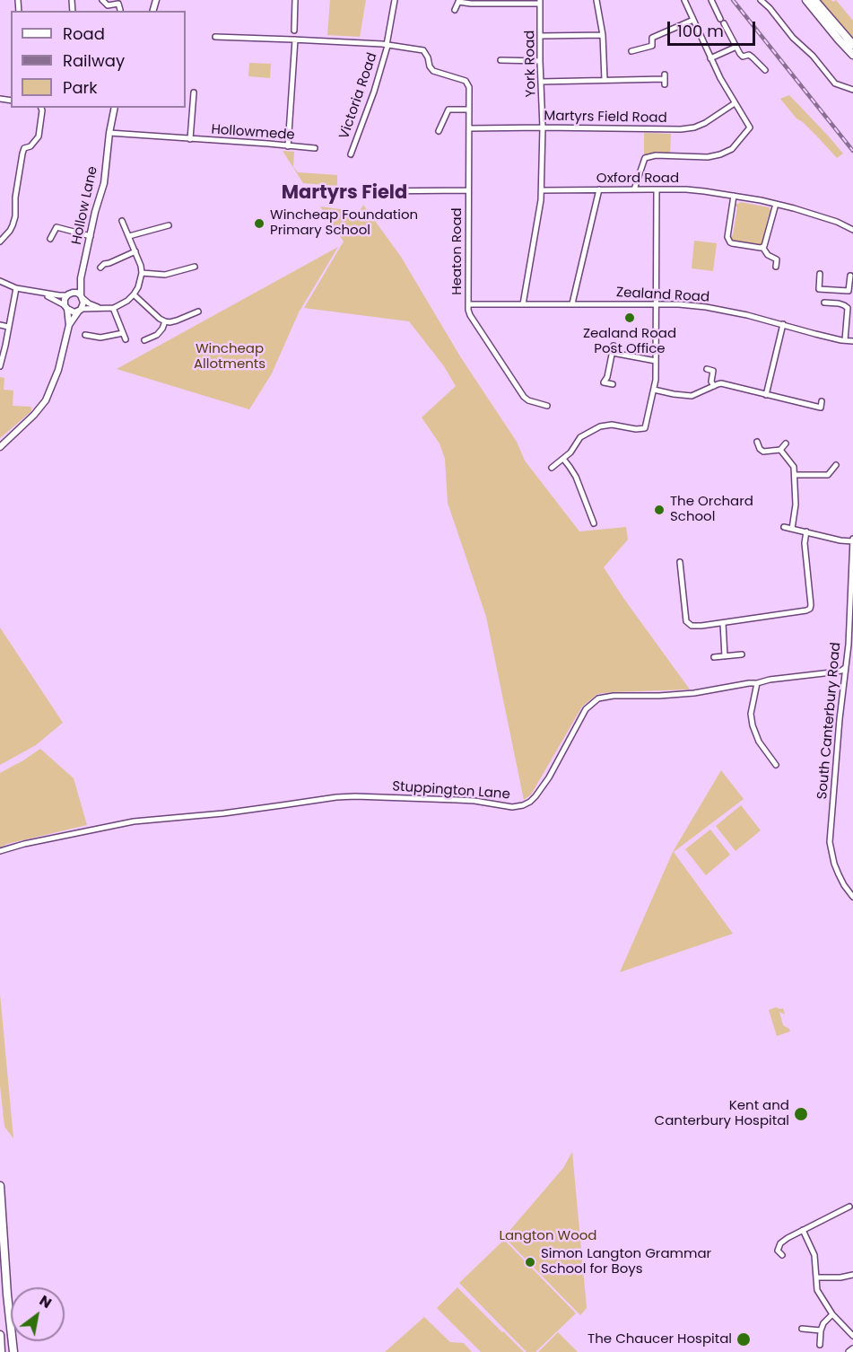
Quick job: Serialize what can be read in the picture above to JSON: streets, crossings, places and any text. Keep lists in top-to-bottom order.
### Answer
{
  "streets": {
    "street": [
      "York Road",
      "Victoria Road",
      "Martyrs Field Road",
      "Hollowmede",
      "Oxford Road",
      "Hollow Lane",
      "Heaton Road",
      "Zealand Road",
      "South Canterbury Road",
      "Stuppington Lane"
    ]
  },
  "crossings": [
    ["York Road", "Martyrs Field Road"],
    ["York Road", "Oxford Road"],
    ["York Road", "Zealand Road"],
    ["Victoria Road", "Heaton Road"],
    ["Martyrs Field Road", "Heaton Road"],
    ["Hollowmede", "Hollow Lane"],
    ["Heaton Road", "Zealand Road"],
    ["South Canterbury Road", "Stuppington Lane"]
  ],
  "districts": ["Martyrs Field"],
  "parks": ["Wincheap Allotments", "Langton Wood"],
  "places": [
    "Wincheap Foundation Primary School",
    "Zealand Road Post Office",
    "The Orchard School",
    "Kent and Canterbury Hospital",
    "Simon Langton Grammar School for Boys",
    "The Chaucer Hospital"
  ],
  "legend": ["Road", "Railway", "Park"],
  "scale_bar": "100 m",
  "north": "top right"
}
